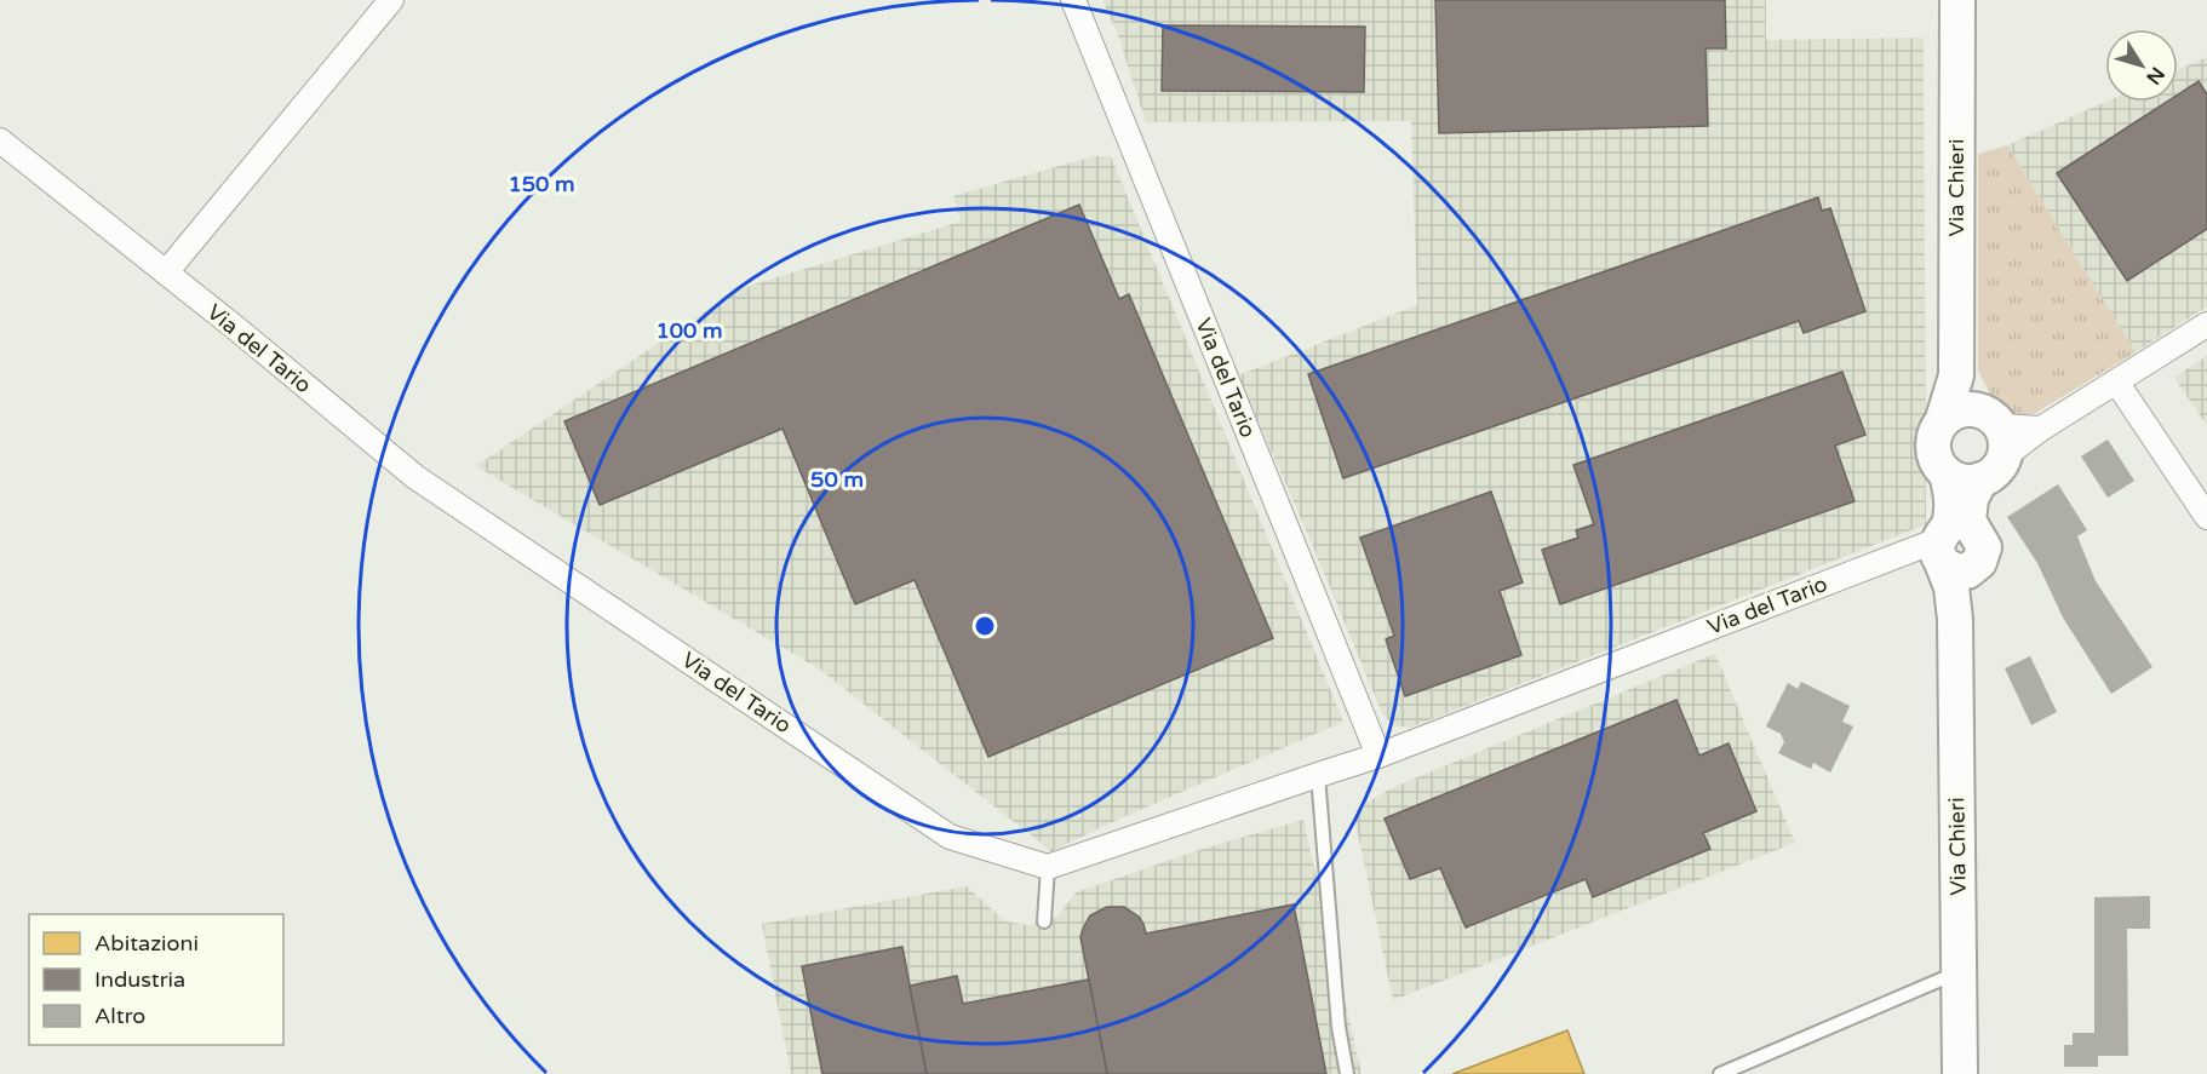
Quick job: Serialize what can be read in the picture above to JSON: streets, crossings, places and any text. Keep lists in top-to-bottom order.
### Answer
{
  "streets": {
    "main road": ["Via Chieri"],
    "street": ["Via del Tario"]
  },
  "crossings": [
    ["Via Chieri", "Via del Tario"]
  ],
  "legend": ["Abitazioni", "Industria", "Altro"],
  "north": "bottom right",
  "rings": ["150 m", "100 m", "50 m"]
}
